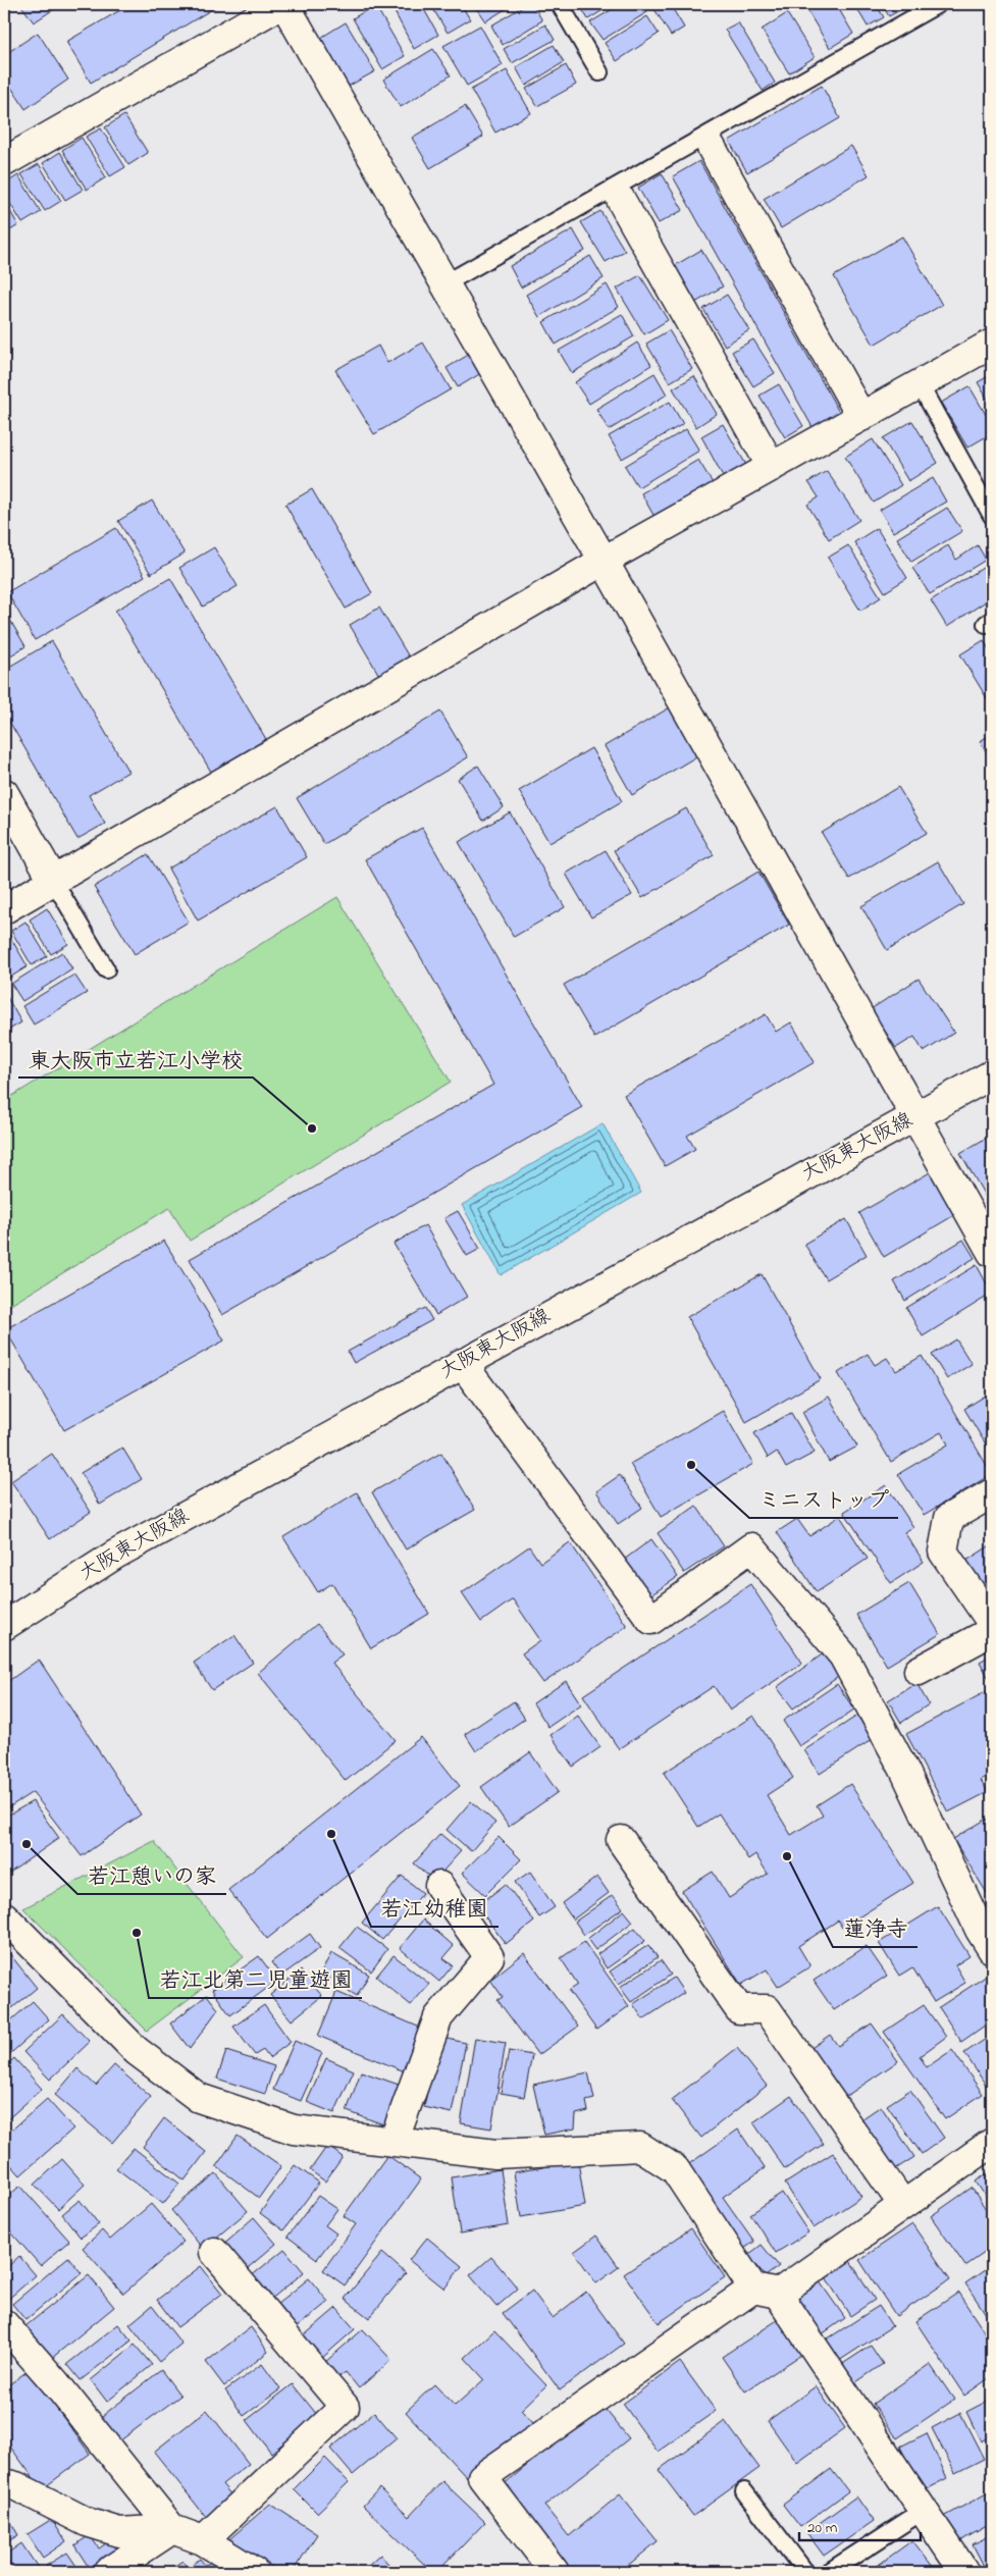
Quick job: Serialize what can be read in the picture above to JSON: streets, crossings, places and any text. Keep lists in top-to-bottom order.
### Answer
{
  "streets": {
    "street": ["大阪東大阪線"]
  },
  "places": [
    "東大阪市立若江小学校",
    "ミニストップ",
    "若江幼稚園",
    "若江憩いの家",
    "蓮浄寺",
    "若江北第二児童遊園"
  ],
  "scale_bar": "20 m"
}
